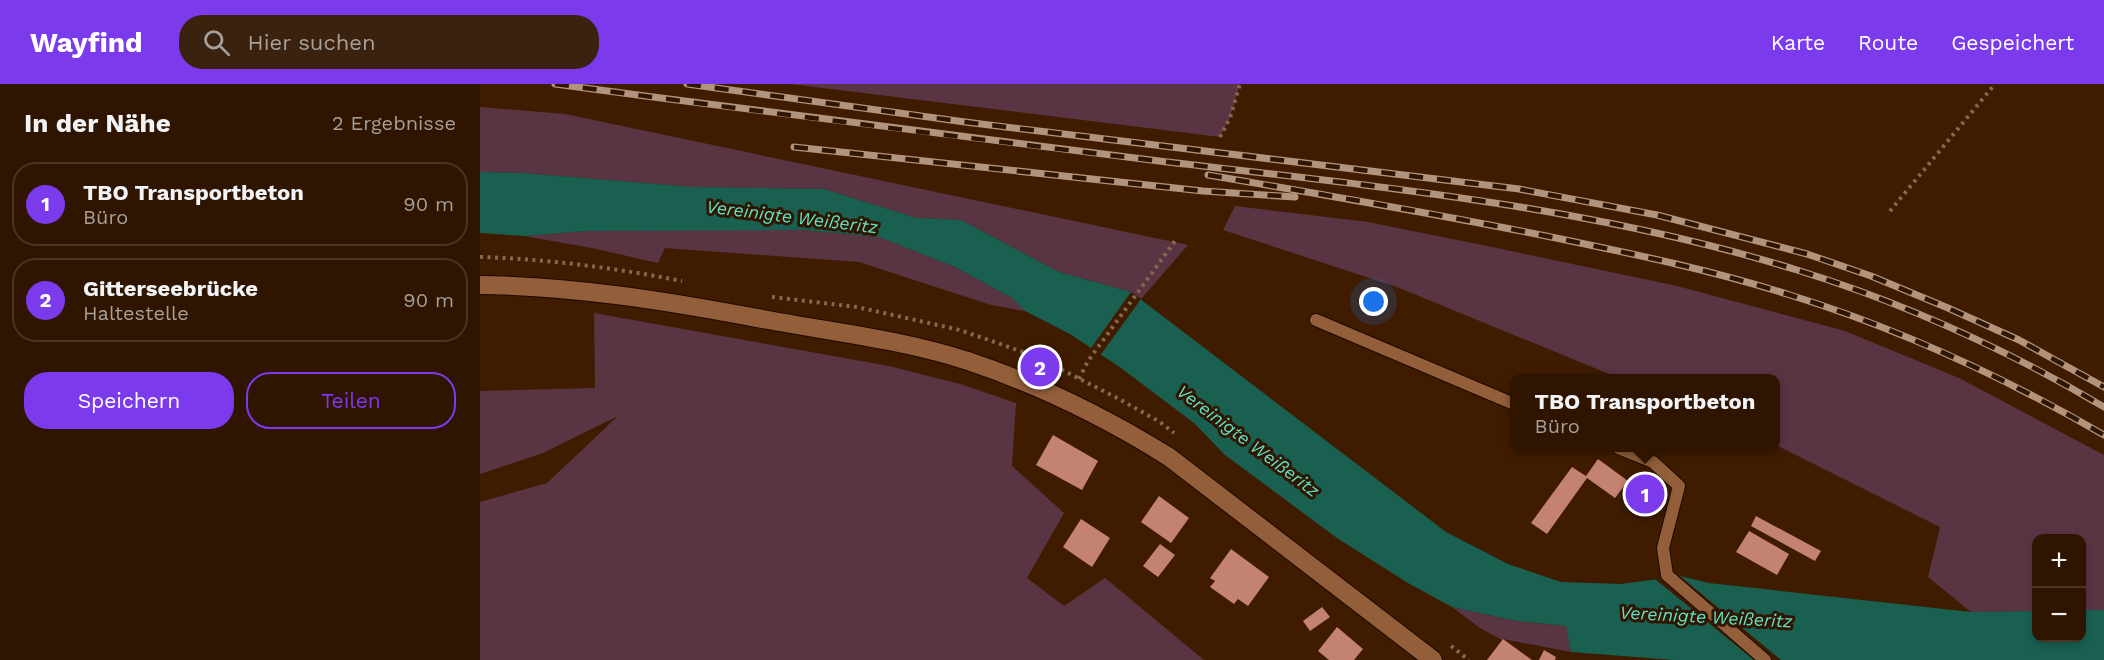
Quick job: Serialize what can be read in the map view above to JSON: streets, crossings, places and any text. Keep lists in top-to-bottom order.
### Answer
{
  "water": ["Vereinigte Weißeritz"],
  "page": {
    "header": "Wayfind",
    "search": "Hier suchen",
    "nav": ["Karte", "Route", "Gespeichert"],
    "heading": ["In der Nähe", "2 Ergebnisse"],
    "list": [
      {
        "mark": "1",
        "name": "TBO Transportbeton",
        "note": "Büro",
        "value": "90 m"
      },
      {
        "mark": "2",
        "name": "Gitterseebrücke",
        "note": "Haltestelle",
        "value": "90 m"
      }
    ],
    "pins": ["2", "1"],
    "buttons": ["Speichern", "Teilen"],
    "popup": ["TBO Transportbeton", "Büro"],
    "map_buttons": ["+", "−"]
  }
}
